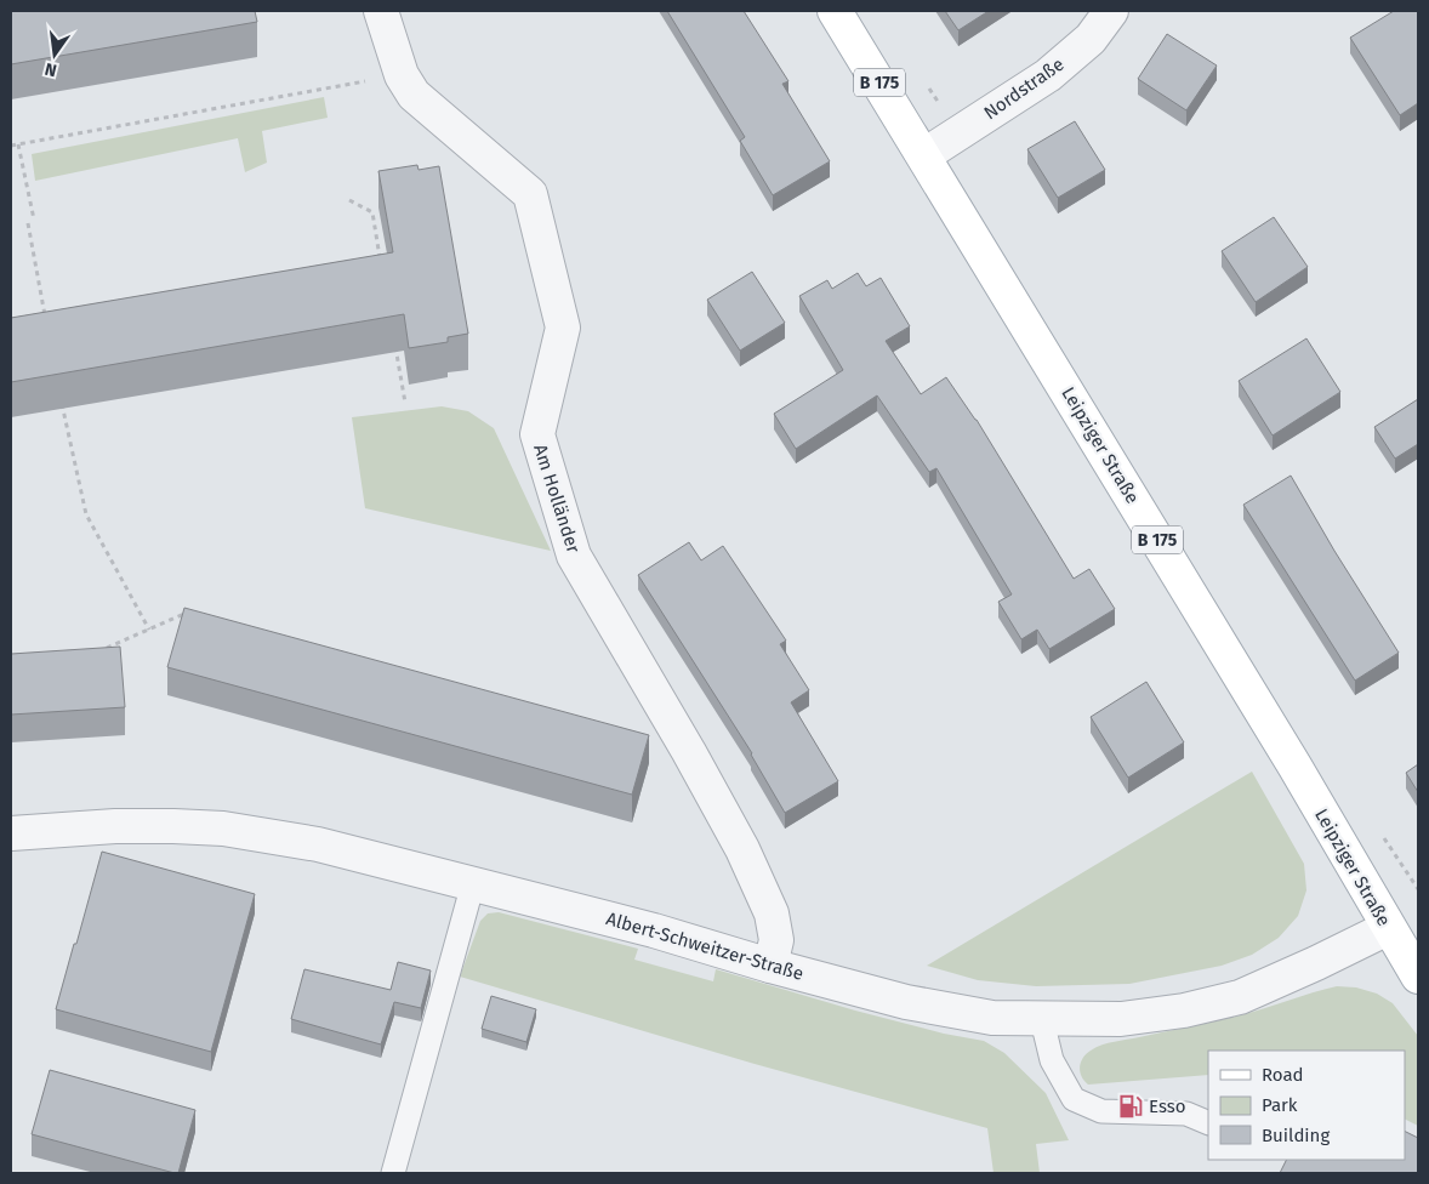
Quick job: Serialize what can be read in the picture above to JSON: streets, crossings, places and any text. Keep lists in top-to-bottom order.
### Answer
{
  "streets": {
    "main road": ["B 175", "Leipziger Straße"],
    "street": ["Nordstraße", "Am Holländer", "Albert-Schweitzer-Straße"]
  },
  "crossings": [
    ["Nordstraße", "Leipziger Straße"],
    ["Leipziger Straße", "Albert-Schweitzer-Straße"],
    ["Am Holländer", "Albert-Schweitzer-Straße"]
  ],
  "places": {
    "fuel station": ["Esso"]
  },
  "legend": ["Road", "Park", "Building"],
  "north": "bottom"
}
